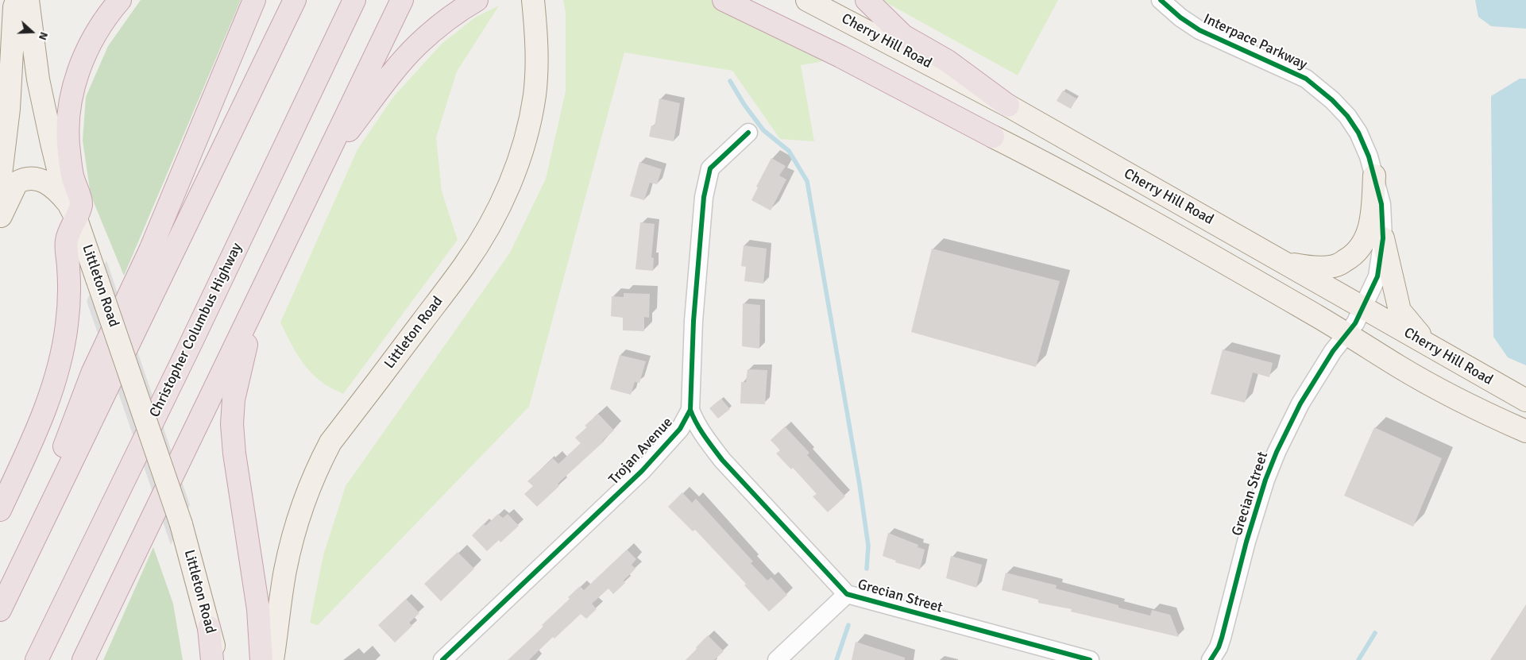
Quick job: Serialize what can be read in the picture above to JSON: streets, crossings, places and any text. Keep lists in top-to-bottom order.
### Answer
{
  "streets": {
    "highway": ["Christopher Columbus Highway"],
    "main road": ["Cherry Hill Road", "Littleton Road"],
    "street": ["Interpace Parkway", "Trojan Avenue", "Grecian Street"]
  },
  "crossings": [
    ["Cherry Hill Road", "Interpace Parkway"],
    ["Cherry Hill Road", "Grecian Street"],
    ["Interpace Parkway", "Grecian Street"],
    ["Trojan Avenue", "Grecian Street"]
  ],
  "north": "right"
}
